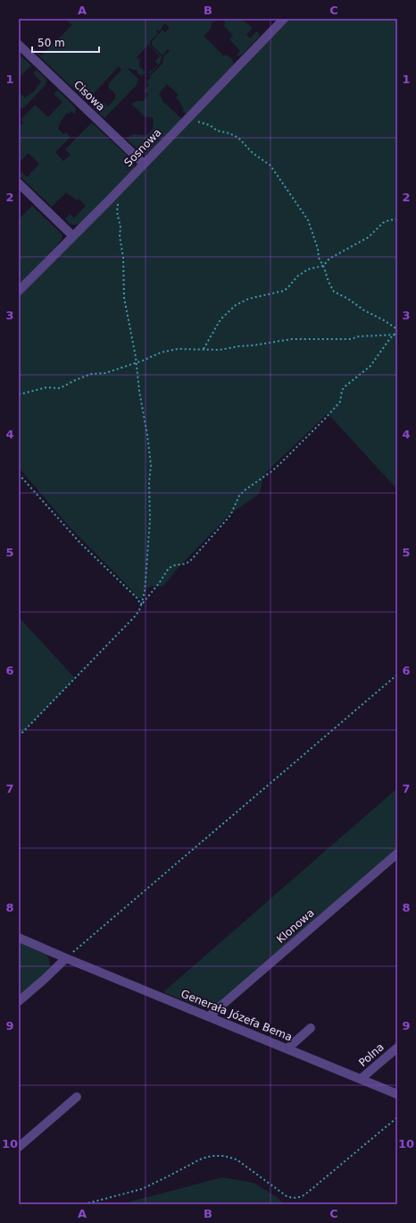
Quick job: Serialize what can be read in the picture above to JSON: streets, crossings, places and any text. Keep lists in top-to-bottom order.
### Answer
{
  "streets": {
    "street": [
      "Cisowa",
      "Sosnowa",
      "Klonowa",
      "Generała Józefa Bema",
      "Polna"
    ]
  },
  "crossings": [
    ["Cisowa", "Sosnowa"],
    ["Klonowa", "Generała Józefa Bema"],
    ["Generała Józefa Bema", "Polna"]
  ],
  "scale_bar": "50 m",
  "grid": {
    "columns": ["A", "B", "C"],
    "rows": [
      "1",
      "2",
      "3",
      "4",
      "5",
      "6",
      "7",
      "8",
      "9",
      "10"
    ]
  }
}
